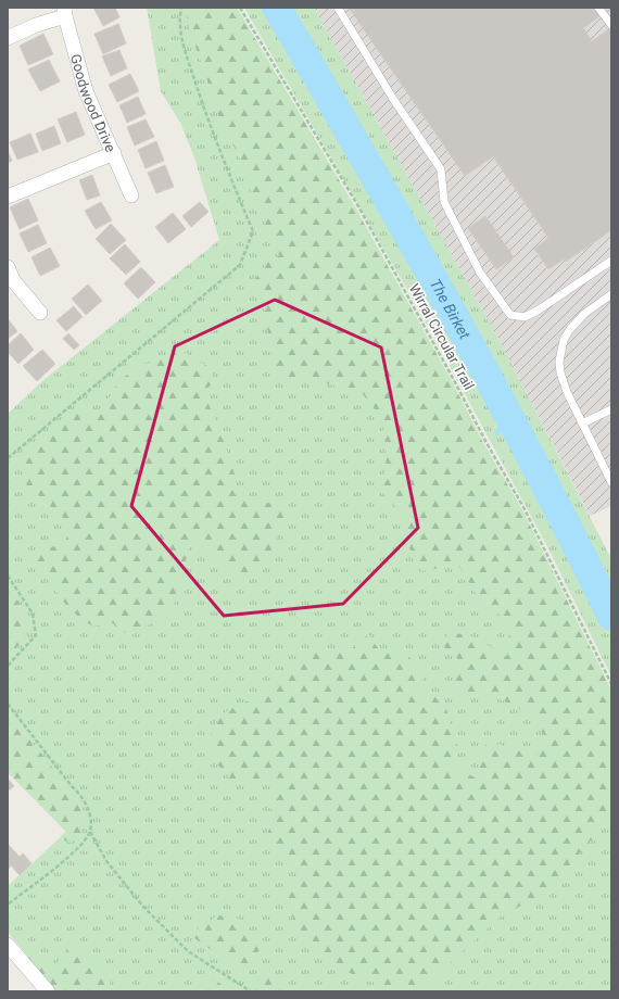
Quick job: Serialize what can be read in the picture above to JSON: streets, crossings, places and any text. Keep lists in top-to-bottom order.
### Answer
{
  "streets": {
    "street": ["Goodwood Drive"],
    "path": ["Wirral Circular Trail"]
  },
  "water": ["The Birket"]
}
